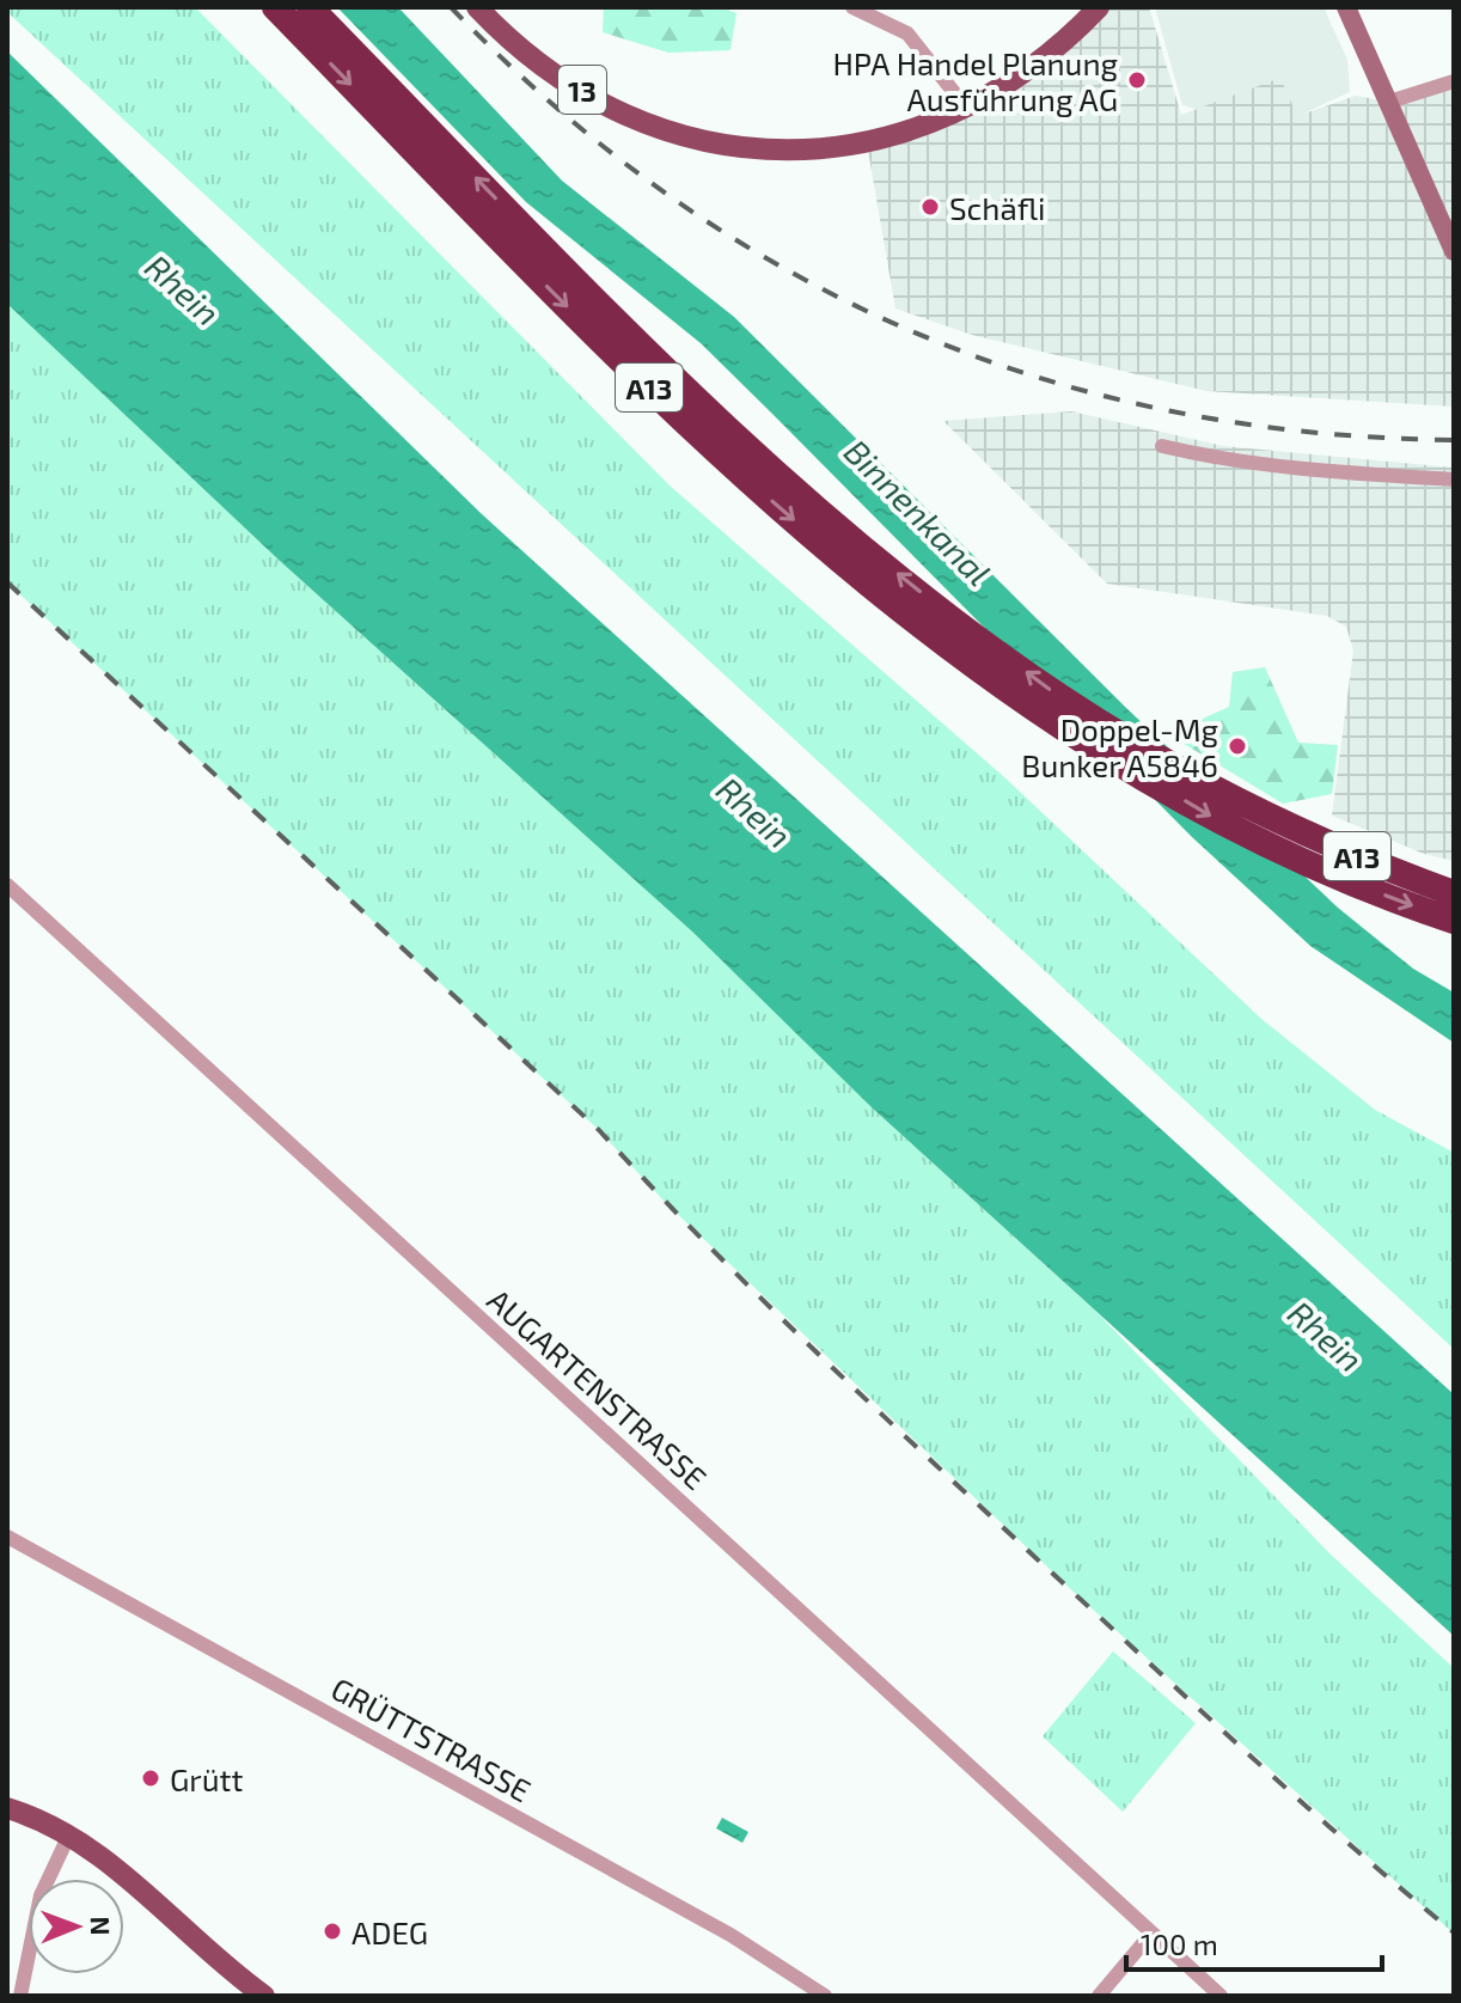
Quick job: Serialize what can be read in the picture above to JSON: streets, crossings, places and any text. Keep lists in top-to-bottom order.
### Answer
{
  "streets": {
    "highway": ["A13"],
    "main road": ["13"],
    "street": ["AUGARTENSTRASSE", "GRÜTTSTRASSE"]
  },
  "water": ["Rhein", "Binnenkanal"],
  "places": [
    "HPA Handel Planung Ausführung AG",
    "Schäfli",
    "Doppel-Mg Bunker A5846",
    "Grütt",
    "ADEG"
  ],
  "scale_bar": "100 m",
  "north": "right"
}
